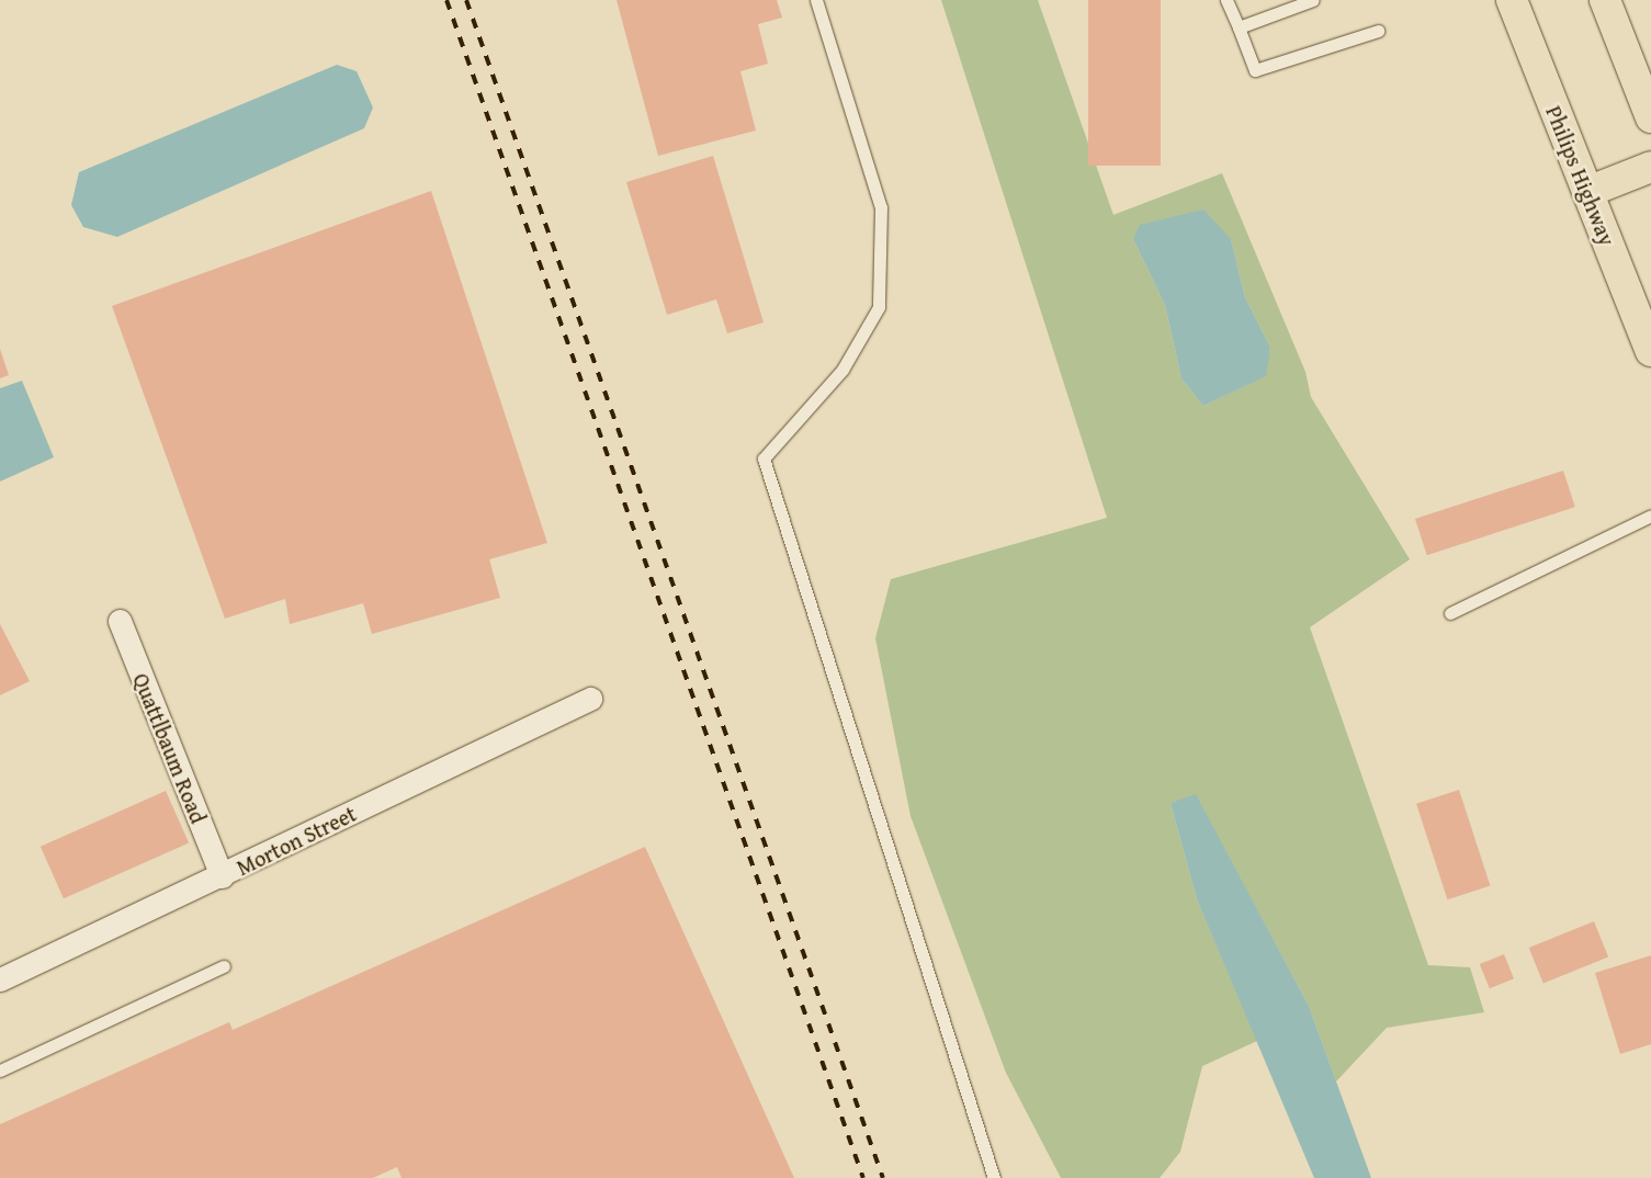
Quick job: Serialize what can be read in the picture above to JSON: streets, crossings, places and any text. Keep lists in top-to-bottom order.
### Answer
{
  "streets": {
    "main road": ["Philips Highway"],
    "street": ["Quattlbaum Road", "Morton Street"]
  },
  "crossings": [
    ["Quattlbaum Road", "Morton Street"]
  ]
}
